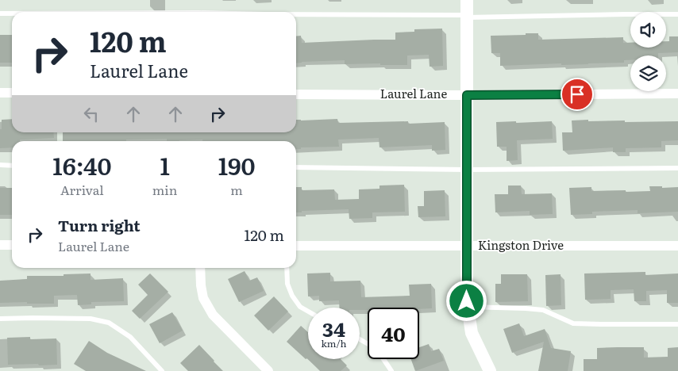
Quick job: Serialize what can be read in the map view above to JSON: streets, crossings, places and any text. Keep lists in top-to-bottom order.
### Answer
{
  "streets": {
    "street": ["Laurel Lane", "Kingston Drive"]
  },
  "page": {
    "turn": ["120 m", "Laurel Lane"],
    "eta": [
      "16:40",
      "Arrival",
      "1",
      "min",
      "190",
      "m"
    ],
    "list": [
      {
        "name": "Turn right",
        "note": "Laurel Lane",
        "value": "120 m"
      }
    ],
    "speed": "34 km/h",
    "limit": "40"
  }
}
